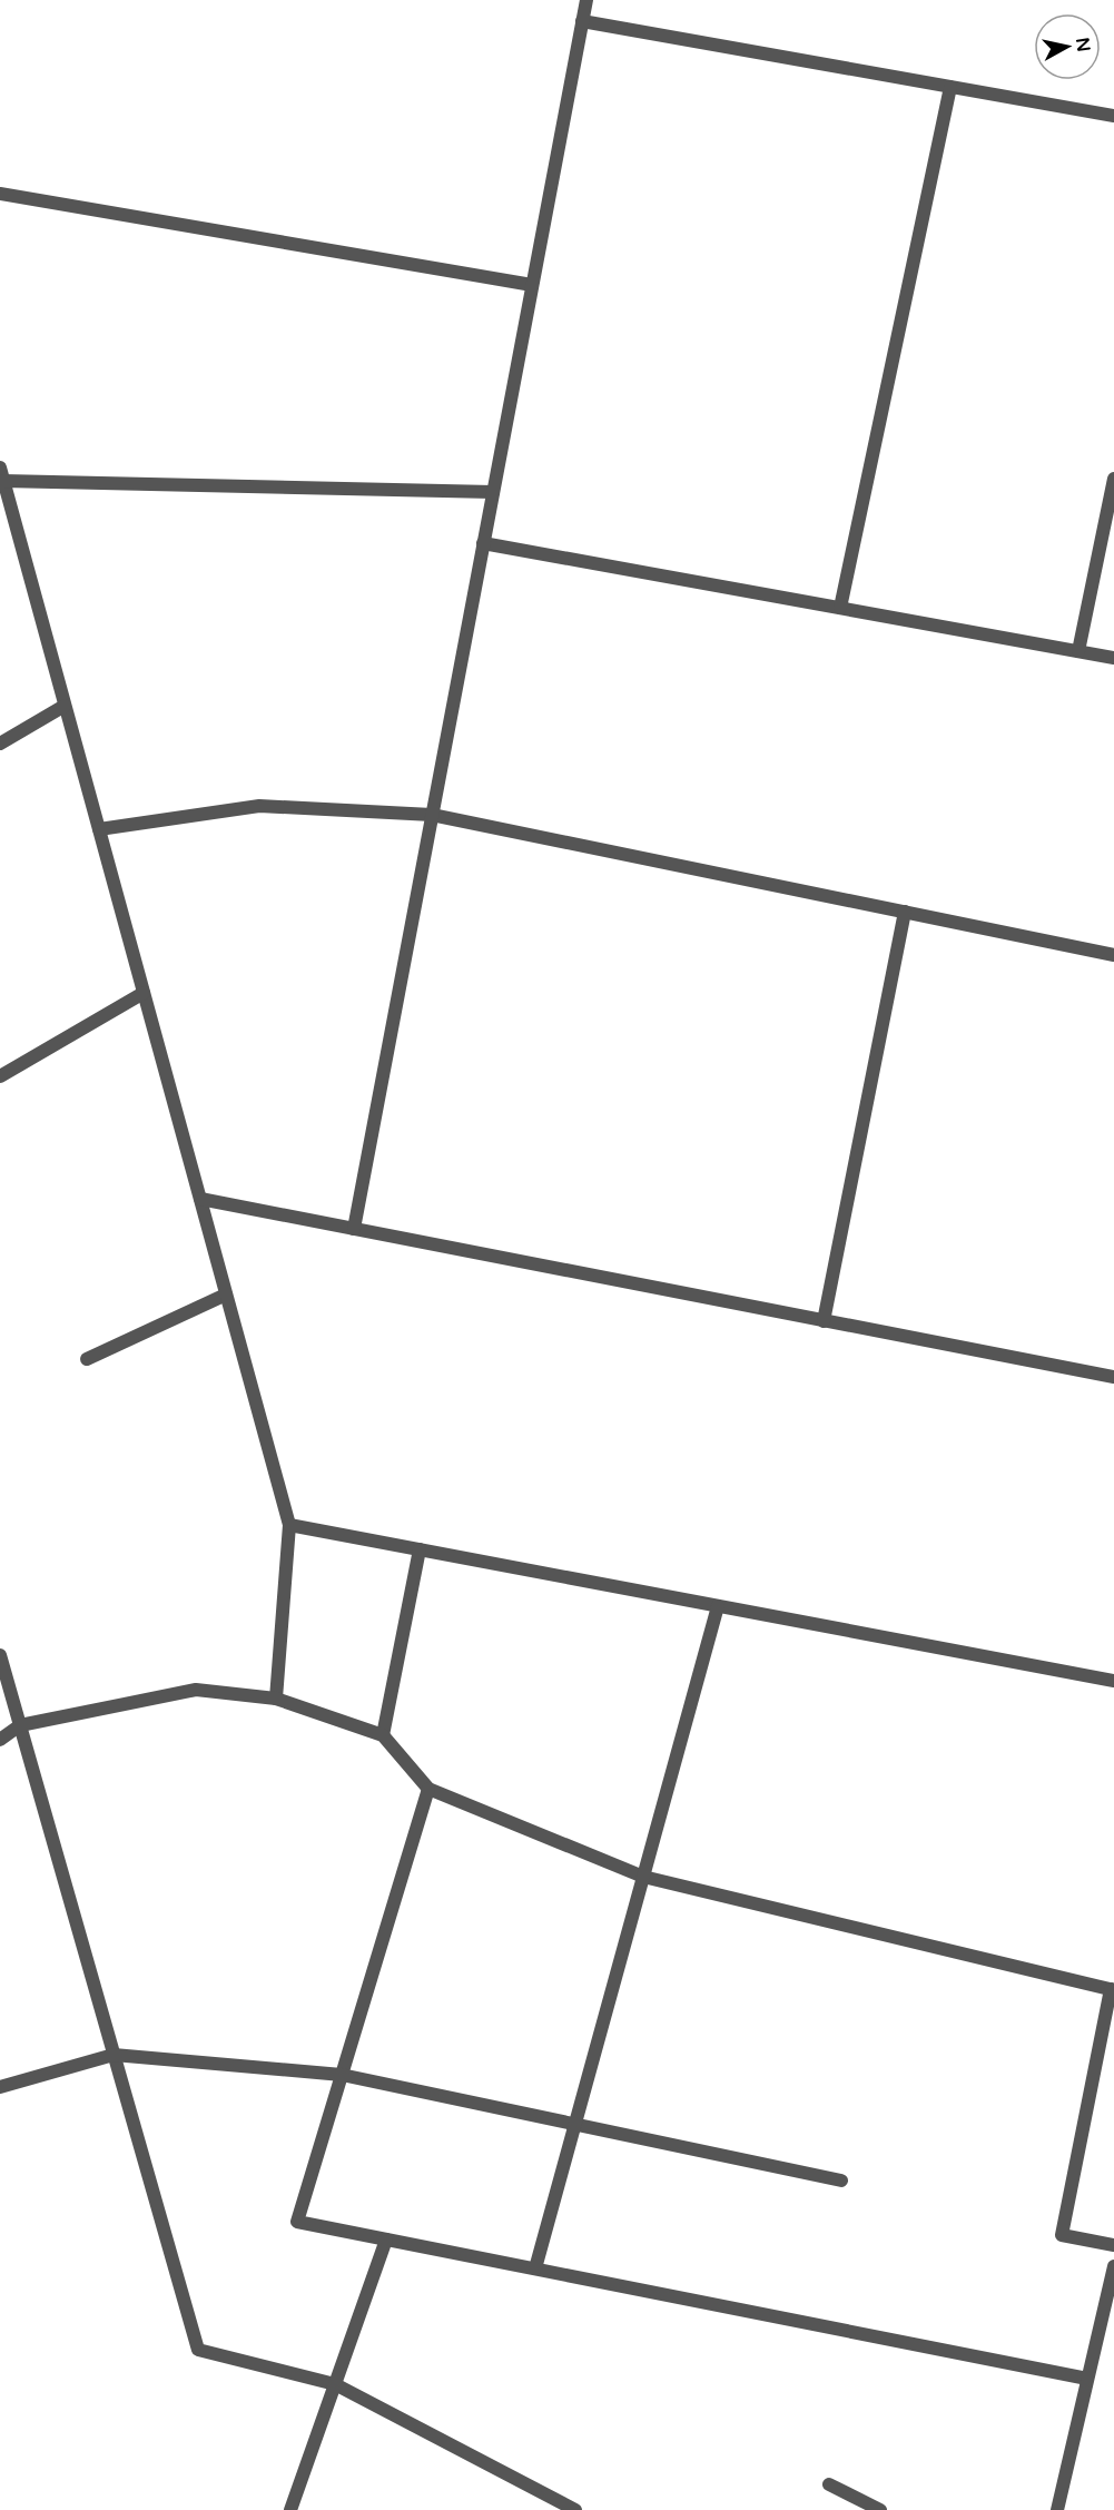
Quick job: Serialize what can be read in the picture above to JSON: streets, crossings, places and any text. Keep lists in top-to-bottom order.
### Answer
{
  "north": "right"
}
